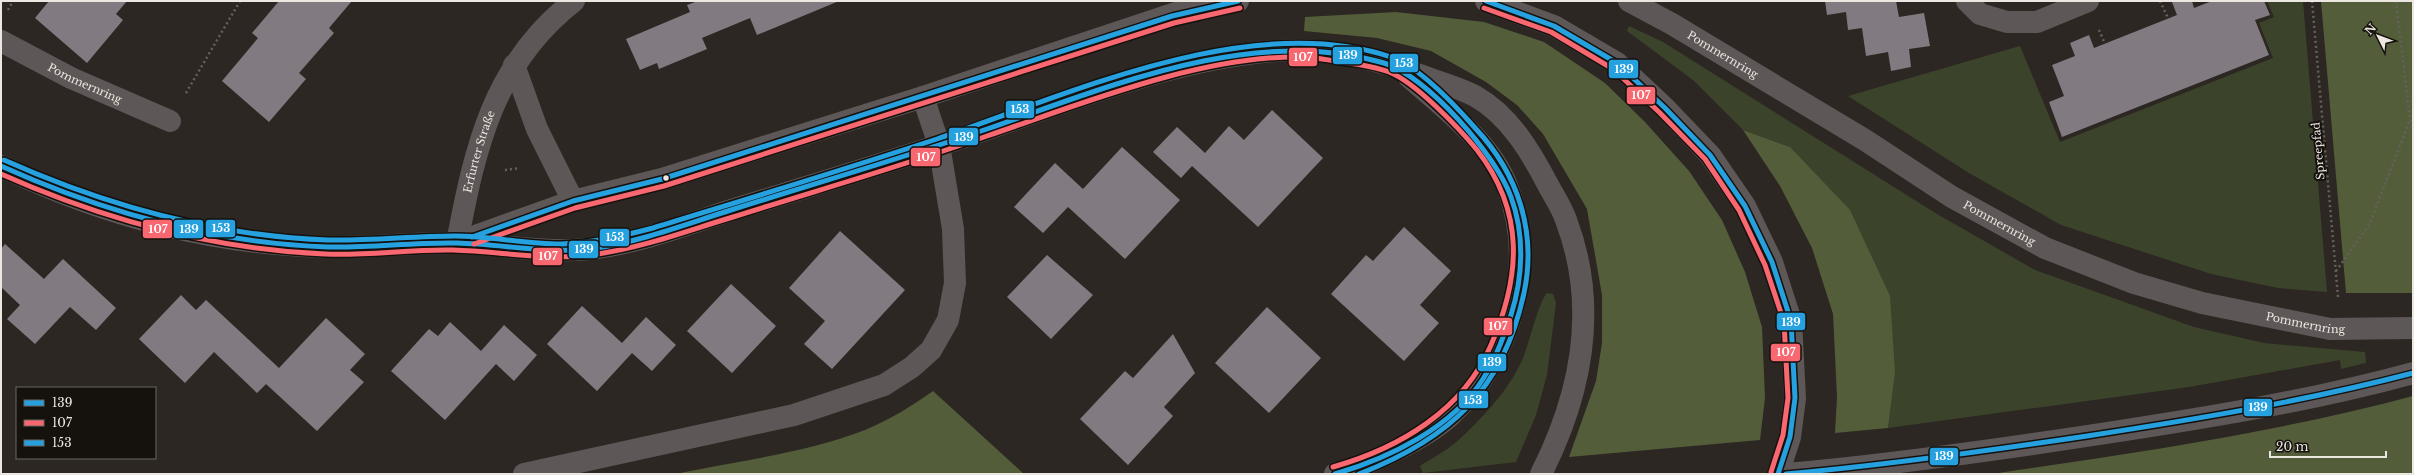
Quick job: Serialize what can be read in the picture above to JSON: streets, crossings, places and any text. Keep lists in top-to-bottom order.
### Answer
{
  "streets": {
    "street": ["Pommernring", "Erfurter Straße"],
    "path": ["Spreepfad"]
  },
  "lines": ["transit line 139", "transit line 107", "transit line 153"],
  "legend": ["139", "107", "153"],
  "scale_bar": "20 m",
  "north": "top left"
}
